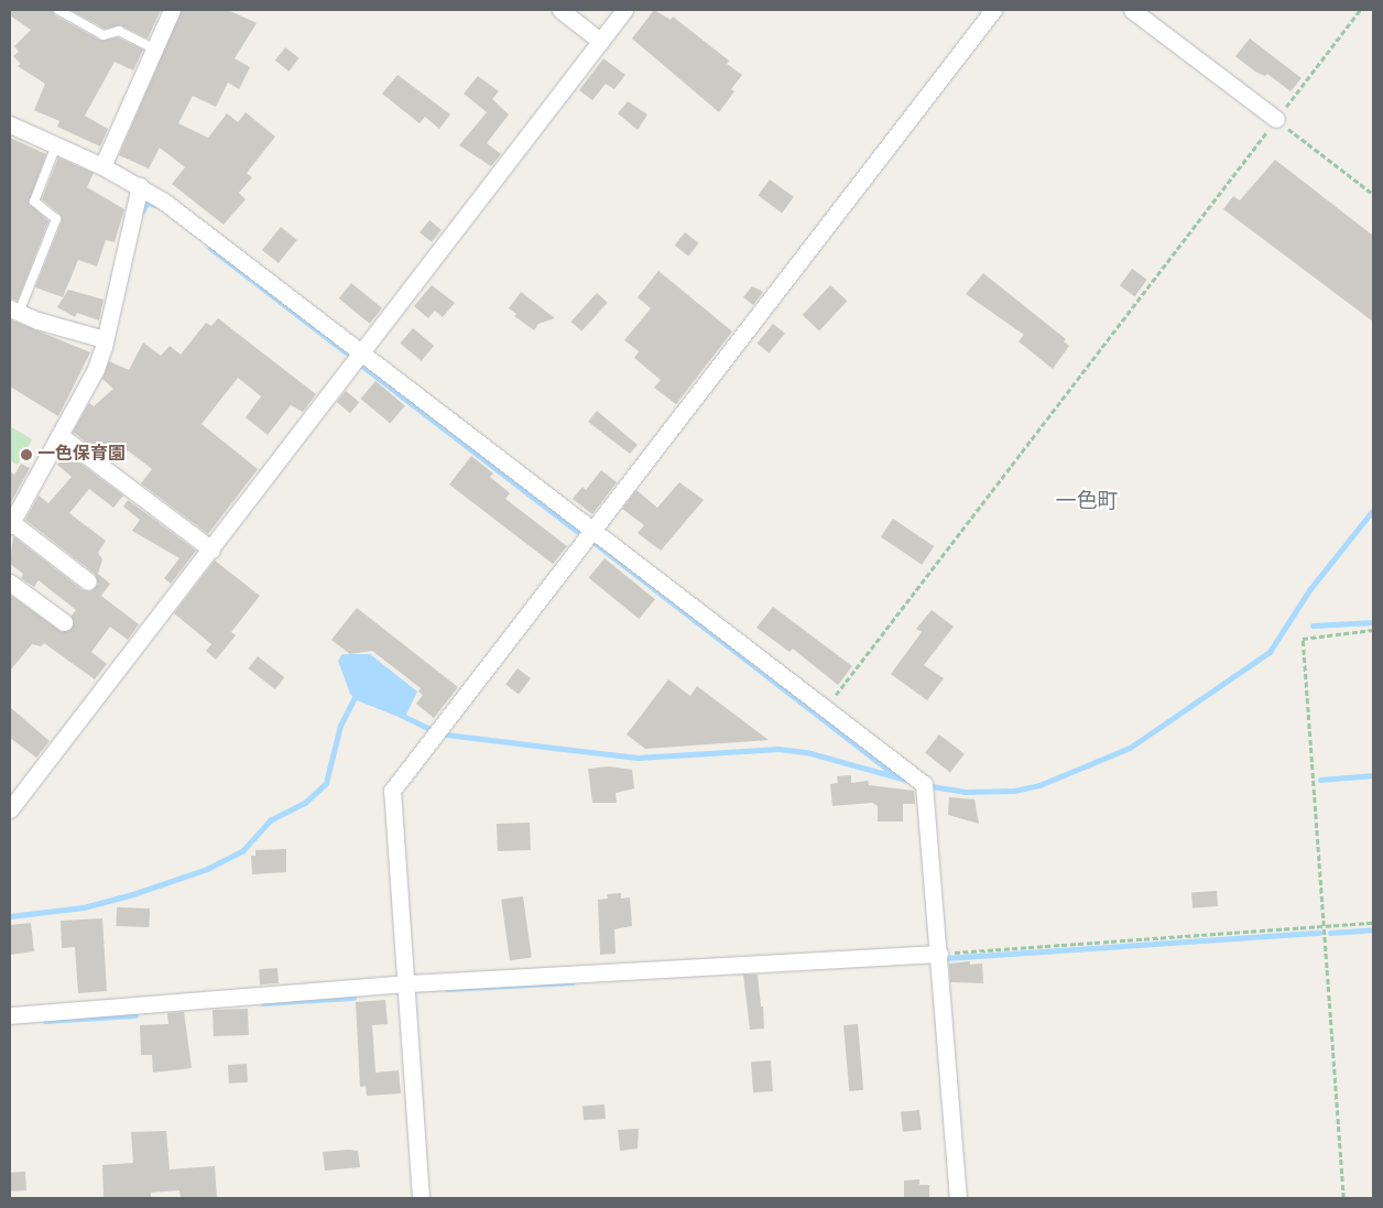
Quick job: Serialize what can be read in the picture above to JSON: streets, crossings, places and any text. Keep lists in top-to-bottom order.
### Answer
{
  "districts": ["一色町"],
  "places": ["一色保育園"]
}
